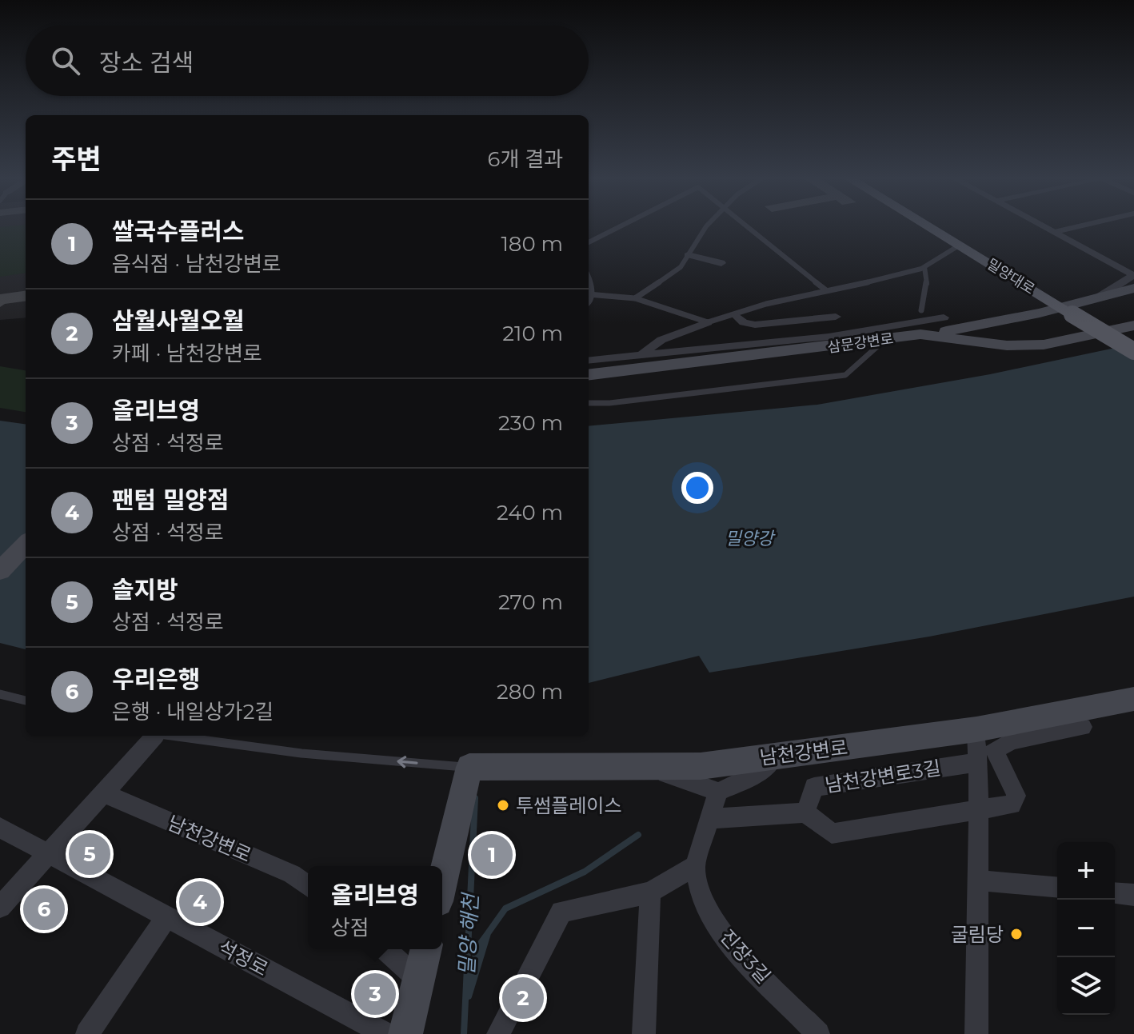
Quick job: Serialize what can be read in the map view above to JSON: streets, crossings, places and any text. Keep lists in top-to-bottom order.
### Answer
{
  "streets": {
    "main road": ["밀양대로"],
    "street": [
      "삼문강변로",
      "남천강변로",
      "남천강변로3길",
      "진장3길",
      "석정로"
    ]
  },
  "crossings": [
    ["남천강변로", "석정로"]
  ],
  "water": ["밀양강", "밀양 해천"],
  "places": ["투썸플레이스", "굴림당"],
  "page": {
    "search": "장소 검색",
    "heading": ["주변", "6개 결과"],
    "list": [
      {
        "mark": "1",
        "name": "쌀국수플러스",
        "note": "음식점 · 남천강변로",
        "value": "180 m"
      },
      {
        "mark": "2",
        "name": "삼월사월오월",
        "note": "카페 · 남천강변로",
        "value": "210 m"
      },
      {
        "mark": "3",
        "name": "올리브영",
        "note": "상점 · 석정로",
        "value": "230 m"
      },
      {
        "mark": "4",
        "name": "팬텀 밀양점",
        "note": "상점 · 석정로",
        "value": "240 m"
      },
      {
        "mark": "5",
        "name": "솔지방",
        "note": "상점 · 석정로",
        "value": "270 m"
      },
      {
        "mark": "6",
        "name": "우리은행",
        "note": "은행 · 내일상가2길",
        "value": "280 m"
      }
    ],
    "pins": [
      "5",
      "1",
      "4",
      "6",
      "3",
      "2"
    ],
    "map_buttons": ["+", "−"],
    "popup": ["올리브영", "상점"]
  }
}
